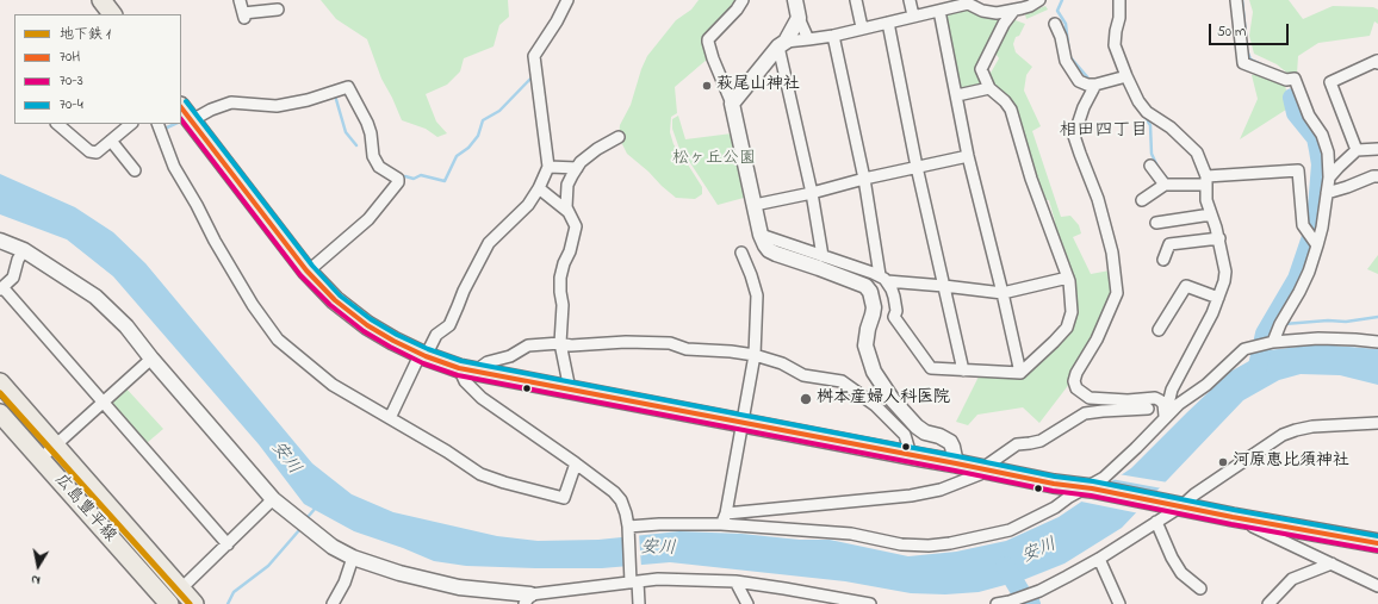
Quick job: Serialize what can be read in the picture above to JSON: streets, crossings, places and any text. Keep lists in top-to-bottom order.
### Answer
{
  "streets": {
    "main road": ["広島豊平線"]
  },
  "districts": ["相田四丁目"],
  "water": ["安川"],
  "parks": ["松ヶ丘公園"],
  "places": ["萩尾山神社", "桝本産婦人科医院", "河原恵比須神社"],
  "lines": [
    "transit line 70-4",
    "transit line 70H",
    "transit line 70-3",
    "metro line 1"
  ],
  "legend": [
    "地下鉄 1",
    "70H",
    "70-3",
    "70-4"
  ],
  "scale_bar": "50 m",
  "north": "bottom"
}
